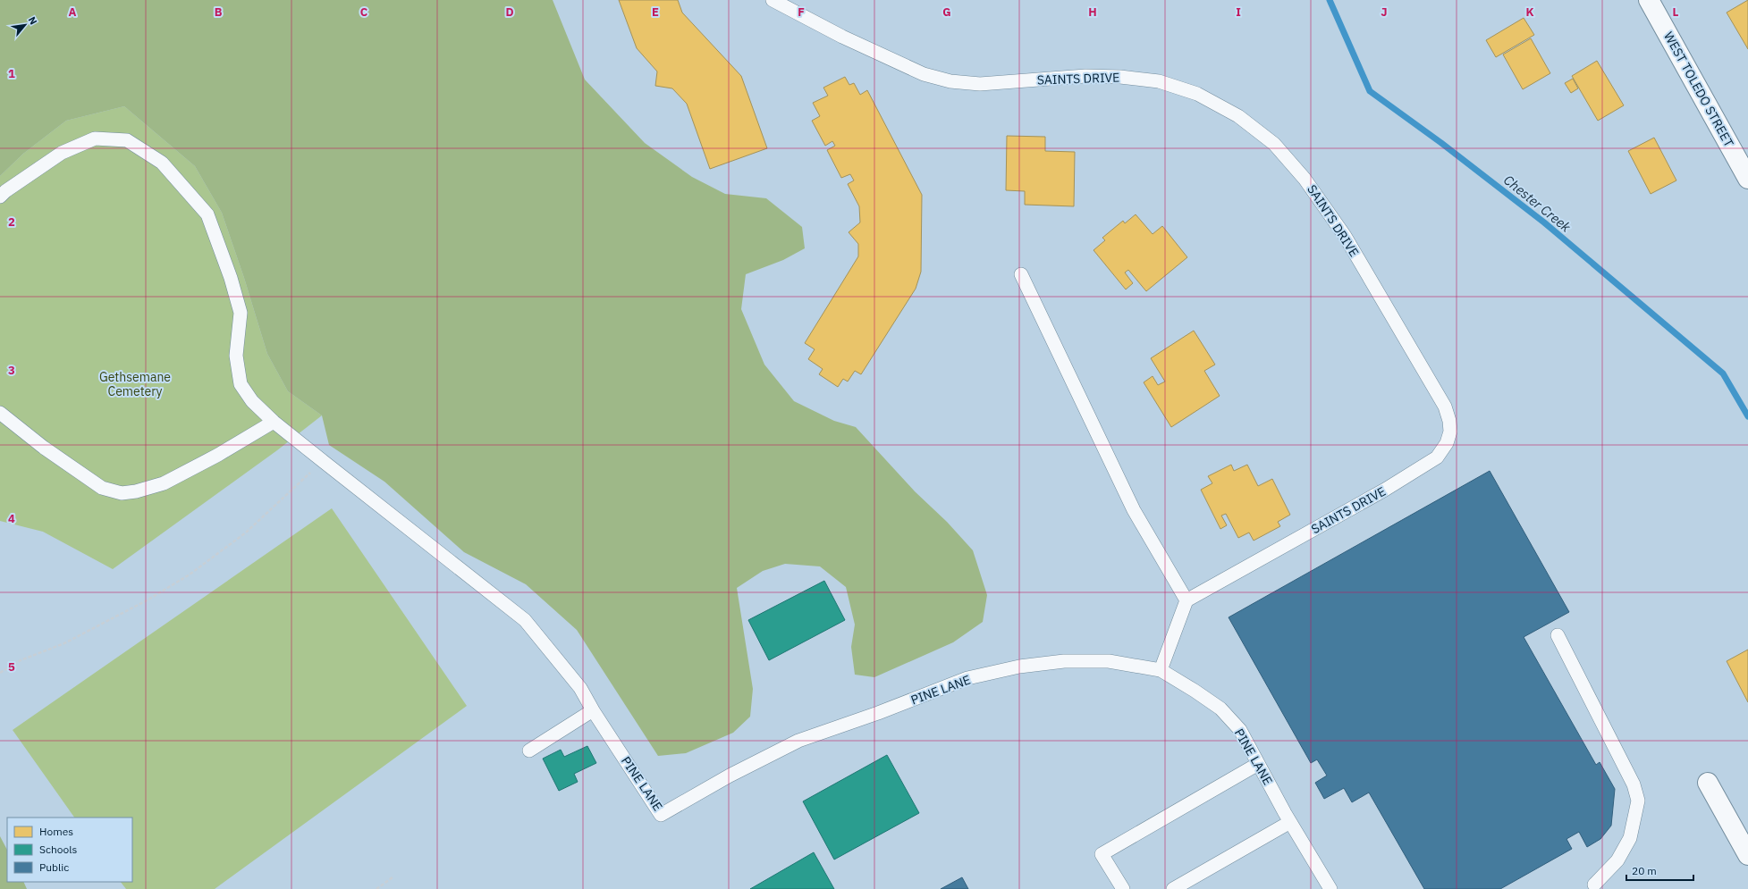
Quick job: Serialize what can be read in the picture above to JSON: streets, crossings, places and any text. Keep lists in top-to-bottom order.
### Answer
{
  "streets": {
    "street": ["WEST TOLEDO STREET"],
    "lane": ["SAINTS DRIVE", "PINE LANE"]
  },
  "water": ["Chester Creek"],
  "parks": ["Gethsemane Cemetery"],
  "legend": ["Homes", "Schools", "Public"],
  "scale_bar": "20 m",
  "north": "top right",
  "grid": {
    "columns": [
      "A",
      "B",
      "C",
      "D",
      "E",
      "F",
      "G",
      "H",
      "I",
      "J",
      "K",
      "L"
    ],
    "rows": [
      "1",
      "2",
      "3",
      "4",
      "5"
    ]
  }
}
